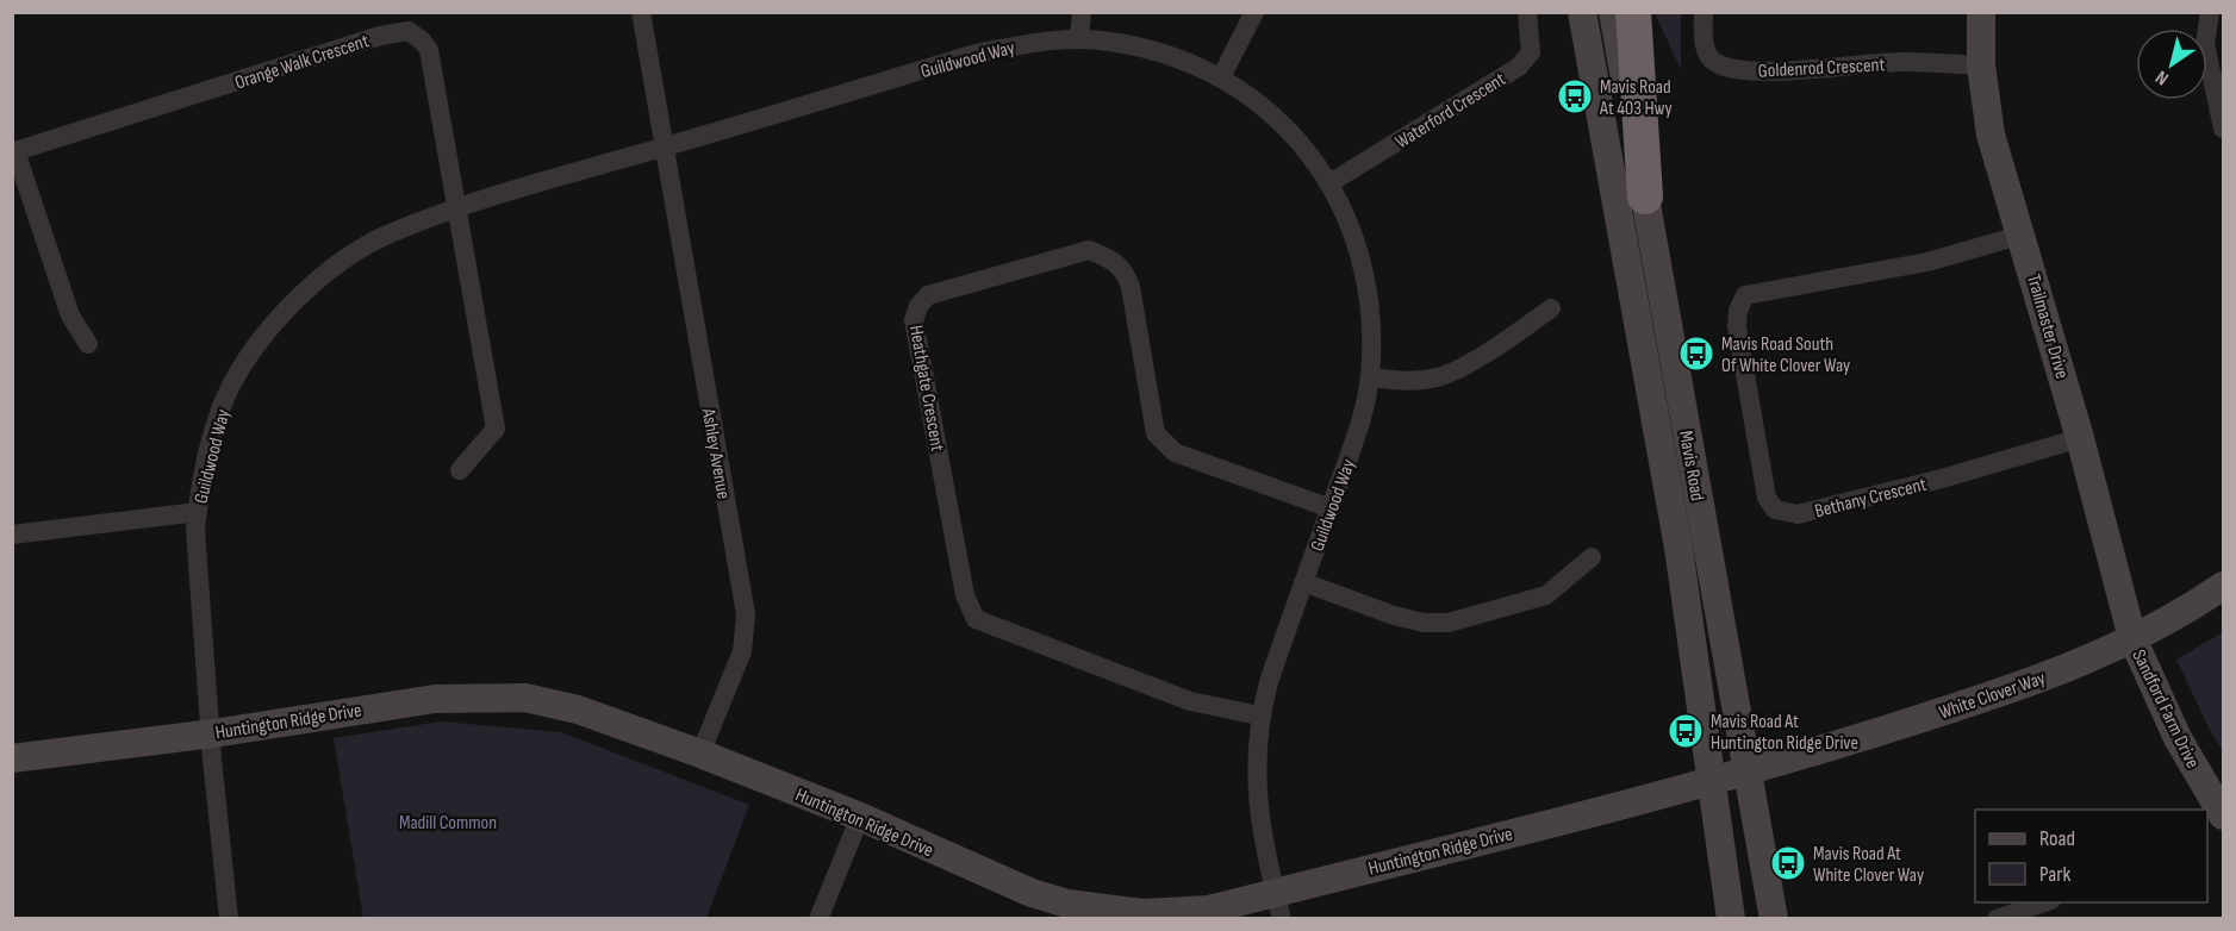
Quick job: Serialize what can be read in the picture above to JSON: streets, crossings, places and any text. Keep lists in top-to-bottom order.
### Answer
{
  "streets": {
    "street": [
      "Guildwood Way",
      "Orange Walk Crescent",
      "Goldenrod Crescent",
      "Waterford Crescent",
      "Trailmaster Drive",
      "Heathgate Crescent",
      "Ashley Avenue",
      "Mavis Road",
      "Bethany Crescent",
      "White Clover Way",
      "Sandford Farm Drive",
      "Huntington Ridge Drive"
    ]
  },
  "crossings": [
    ["Guildwood Way", "Orange Walk Crescent"],
    ["Guildwood Way", "Waterford Crescent"],
    ["Guildwood Way", "Heathgate Crescent"],
    ["Guildwood Way", "Ashley Avenue"],
    ["Guildwood Way", "Huntington Ridge Drive"],
    ["Goldenrod Crescent", "Trailmaster Drive"],
    ["Trailmaster Drive", "Bethany Crescent"],
    ["Trailmaster Drive", "White Clover Way"],
    ["Trailmaster Drive", "Sandford Farm Drive"],
    ["Ashley Avenue", "Huntington Ridge Drive"],
    ["Mavis Road", "White Clover Way"],
    ["Mavis Road", "Huntington Ridge Drive"],
    ["White Clover Way", "Sandford Farm Drive"],
    ["White Clover Way", "Huntington Ridge Drive"]
  ],
  "parks": ["Madill Common"],
  "places": {
    "bus stop": [
      "Mavis Road At 403 Hwy",
      "Mavis Road South Of White Clover Way",
      "Mavis Road At Huntington Ridge Drive",
      "Mavis Road At White Clover Way"
    ]
  },
  "legend": ["Road", "Park"],
  "north": "bottom left"
}
